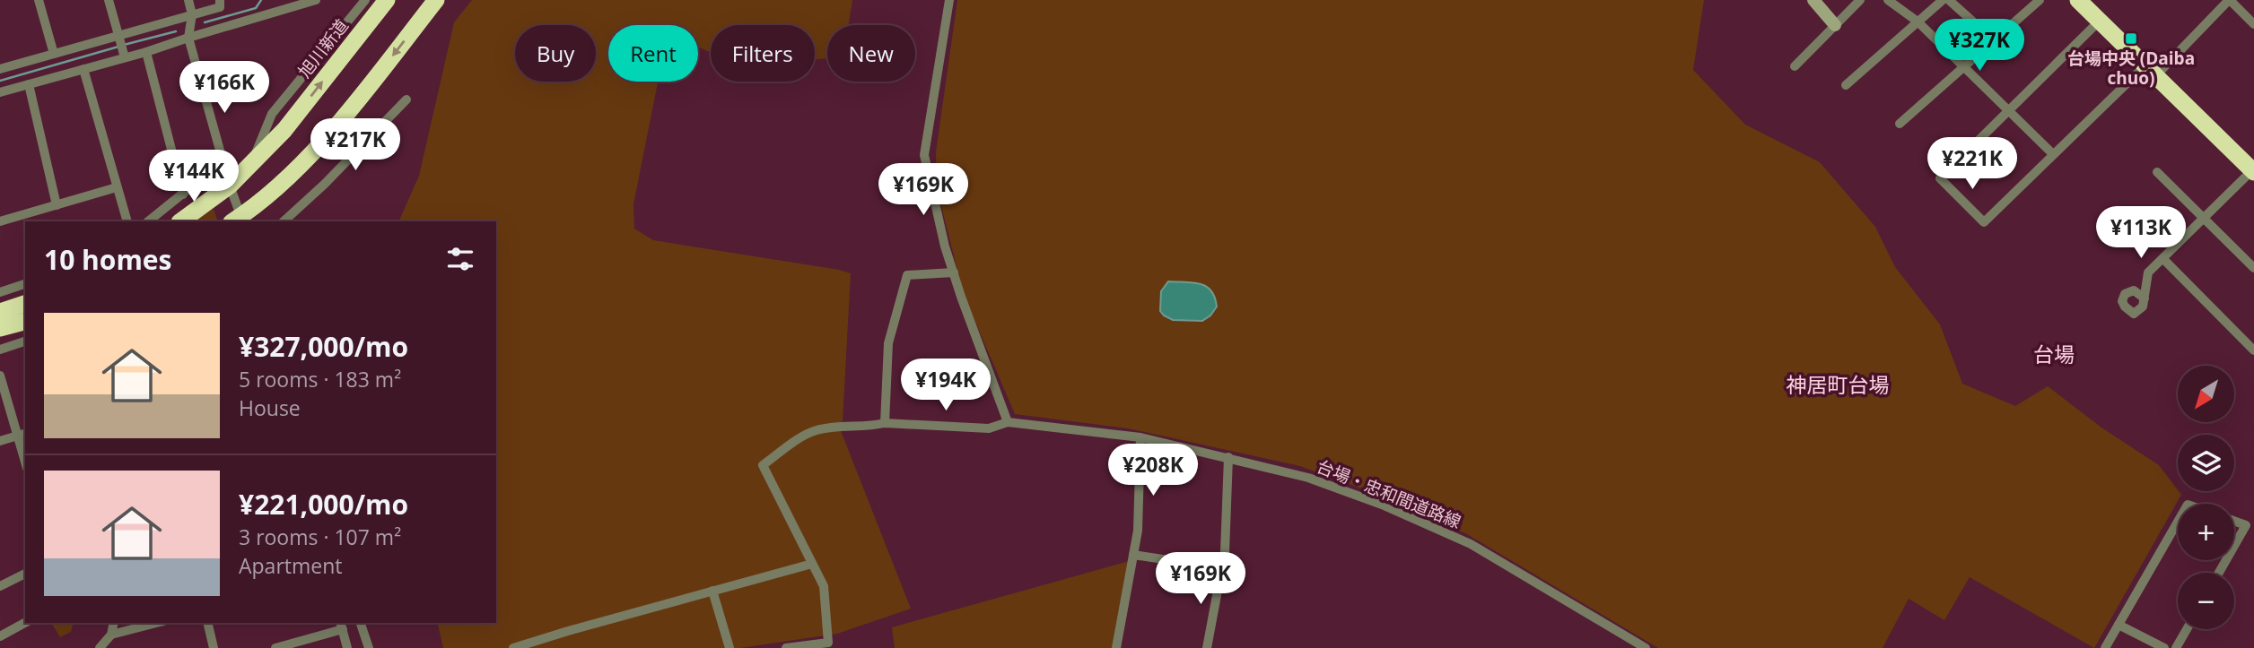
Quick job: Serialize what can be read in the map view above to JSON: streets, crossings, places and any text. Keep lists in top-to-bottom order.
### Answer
{
  "streets": {
    "highway": ["旭川新道"],
    "street": ["台場・忠和間道路線"]
  },
  "districts": ["台場", "神居町台場"],
  "places": {
    "transit": ["台場中央 (Daiba chuo)"]
  },
  "north": "bottom left",
  "page": {
    "price": [
      "¥327K",
      "¥166K",
      "¥217K",
      "¥221K",
      "¥144K",
      "¥169K",
      "¥113K",
      "¥194K",
      "¥208K",
      "¥169K"
    ],
    "chip": [
      "Buy",
      "Rent",
      "Filters",
      "New"
    ],
    "heading": "10 homes",
    "list": [
      {
        "name": "¥327,000/mo",
        "note": "5 rooms · 183 m² · House"
      },
      {
        "name": "¥221,000/mo",
        "note": "3 rooms · 107 m² · Apartment"
      }
    ],
    "map_buttons": ["+", "−"]
  }
}
